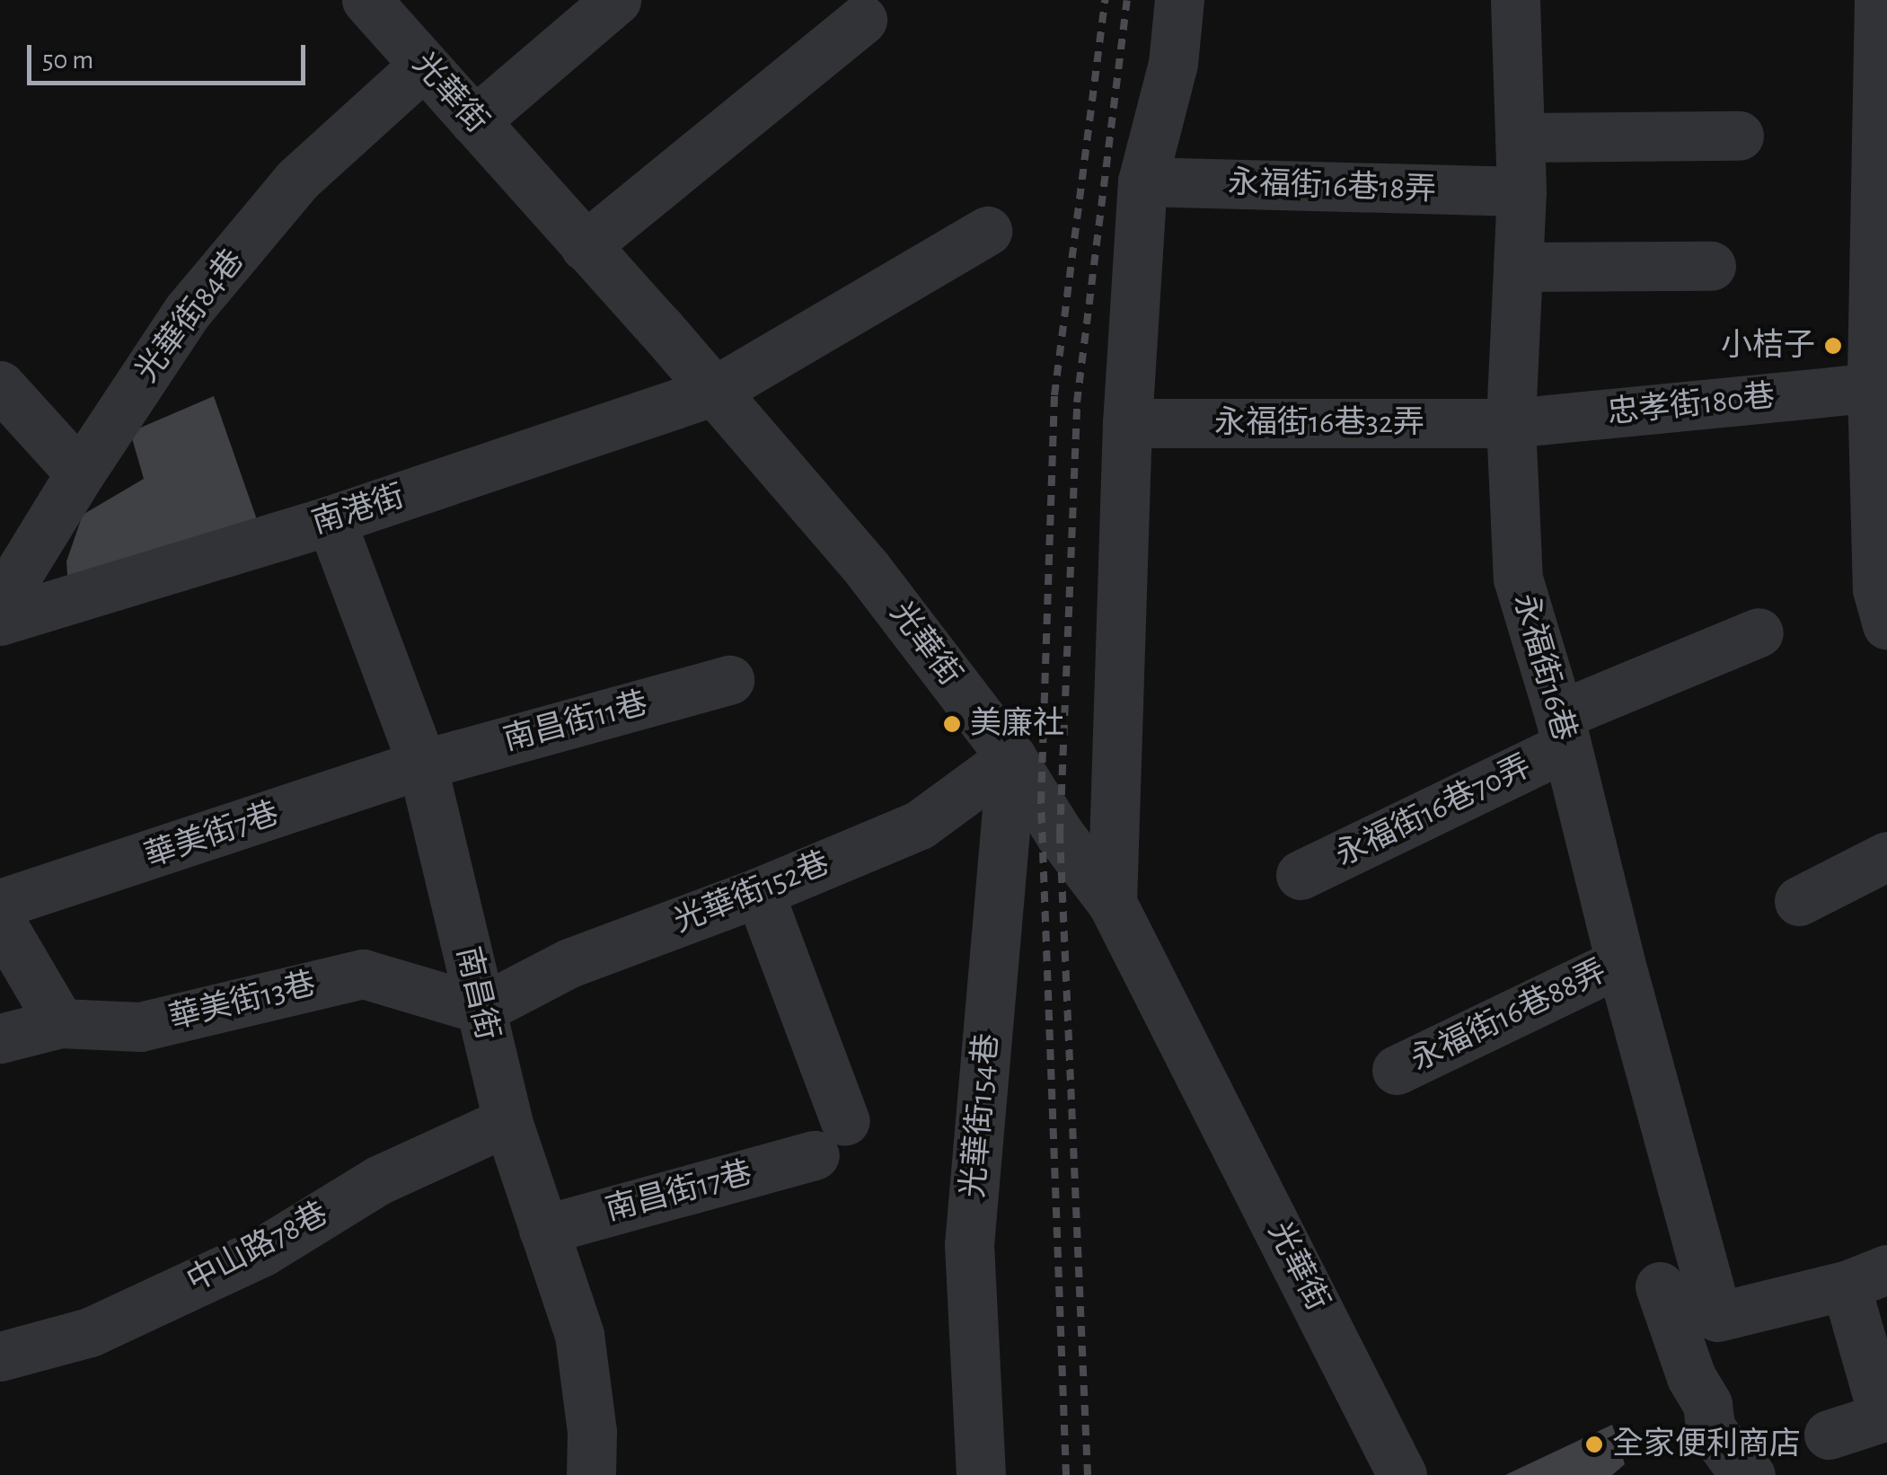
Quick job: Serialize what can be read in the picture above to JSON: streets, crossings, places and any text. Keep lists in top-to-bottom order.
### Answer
{
  "streets": {
    "street": [
      "光華街",
      "永福街16巷18弄",
      "光華街84巷",
      "忠孝街180巷",
      "永福街16巷32弄",
      "南港街",
      "永福街16巷",
      "南昌街11巷",
      "永福街16巷70弄",
      "華美街7巷",
      "光華街152巷",
      "南昌街",
      "華美街13巷",
      "永福街16巷88弄",
      "光華街154巷",
      "南昌街17巷",
      "中山路78巷"
    ]
  },
  "crossings": [
    ["光華街", "光華街84巷"],
    ["光華街", "南港街"],
    ["光華街", "光華街152巷"],
    ["光華街", "光華街154巷"],
    ["永福街16巷18弄", "永福街16巷"],
    ["忠孝街180巷", "永福街16巷32弄"],
    ["忠孝街180巷", "永福街16巷"],
    ["永福街16巷32弄", "永福街16巷"],
    ["南港街", "南昌街"],
    ["永福街16巷", "永福街16巷70弄"],
    ["永福街16巷", "永福街16巷88弄"],
    ["南昌街11巷", "華美街7巷"],
    ["南昌街11巷", "南昌街"],
    ["華美街7巷", "南昌街"],
    ["光華街152巷", "南昌街"],
    ["光華街152巷", "華美街13巷"],
    ["光華街152巷", "光華街154巷"],
    ["光華街152巷", "南昌街17巷"],
    ["南昌街", "華美街13巷"],
    ["南昌街", "南昌街17巷"],
    ["南昌街", "中山路78巷"]
  ],
  "places": ["小桔子", "美廉社", "全家便利商店"],
  "scale_bar": "50 m"
}
